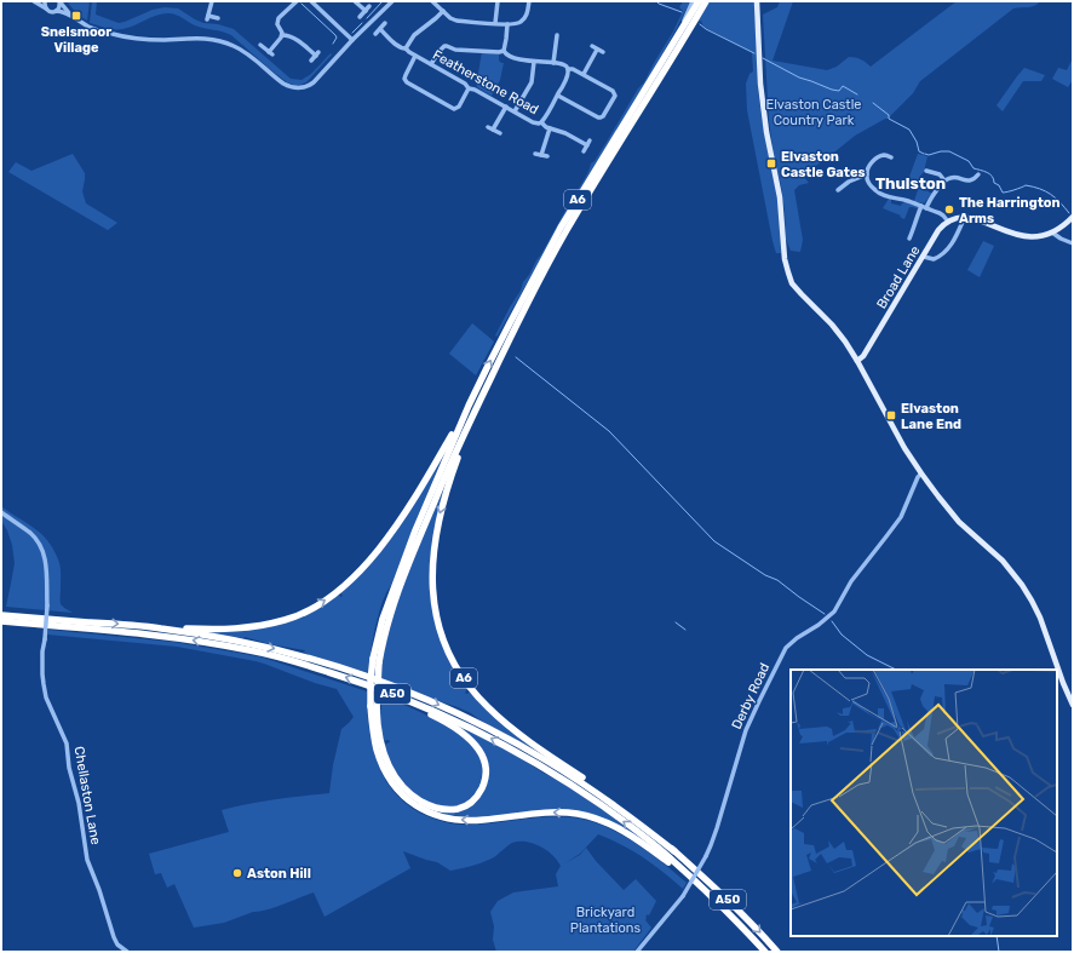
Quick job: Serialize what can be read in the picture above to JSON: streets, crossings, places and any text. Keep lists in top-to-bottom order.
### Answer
{
  "streets": {
    "highway": ["A6", "A50"],
    "main road": ["Broad Lane"],
    "street": ["Featherstone Road", "Derby Road", "Chellaston Lane"]
  },
  "crossings": [
    ["A6", "A50"]
  ],
  "districts": ["Thulston"],
  "parks": ["Elvaston Castle Country Park", "Brickyard Plantations"],
  "places": {
    "transit": ["Snelsmoor Village", "Elvaston Castle Gates", "Elvaston Lane End"],
    "other": ["The Harrington Arms", "Aston Hill"]
  }
}
